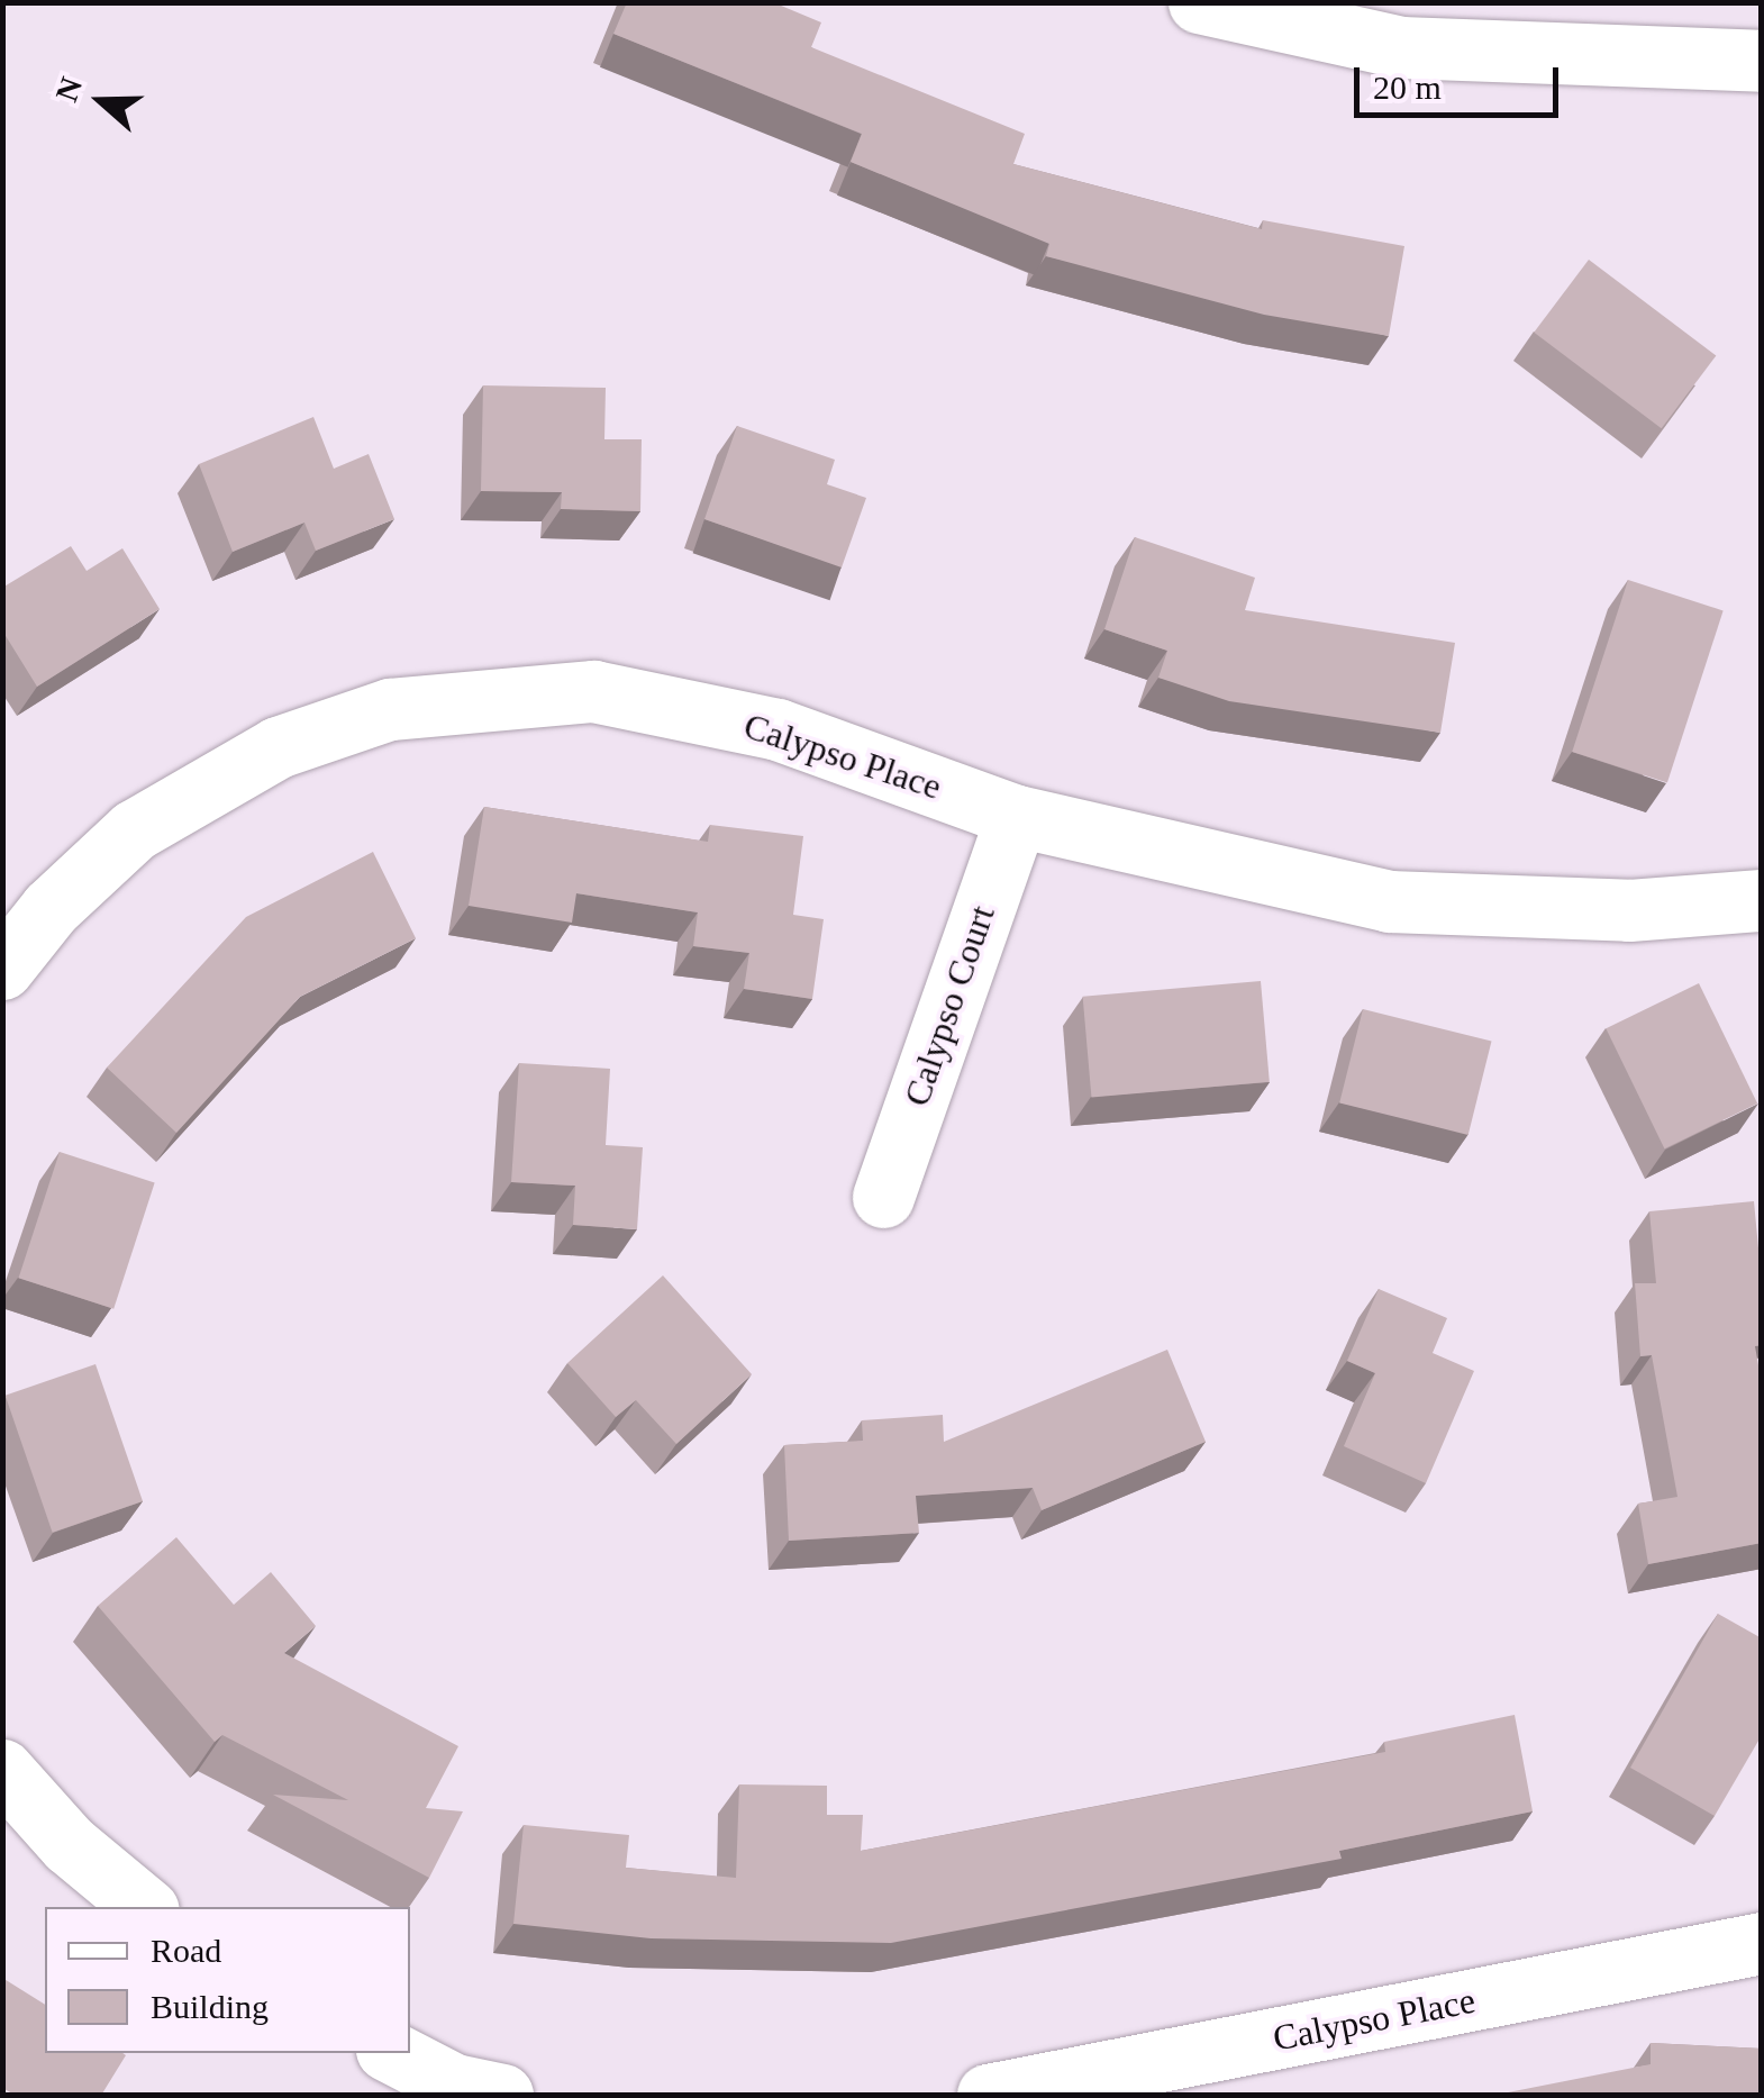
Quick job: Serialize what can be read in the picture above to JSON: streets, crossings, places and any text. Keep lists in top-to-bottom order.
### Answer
{
  "streets": {
    "street": ["Calypso Place", "Calypso Court"]
  },
  "crossings": [
    ["Calypso Place", "Calypso Court"]
  ],
  "legend": ["Road", "Building"],
  "scale_bar": "20 m",
  "north": "left"
}
